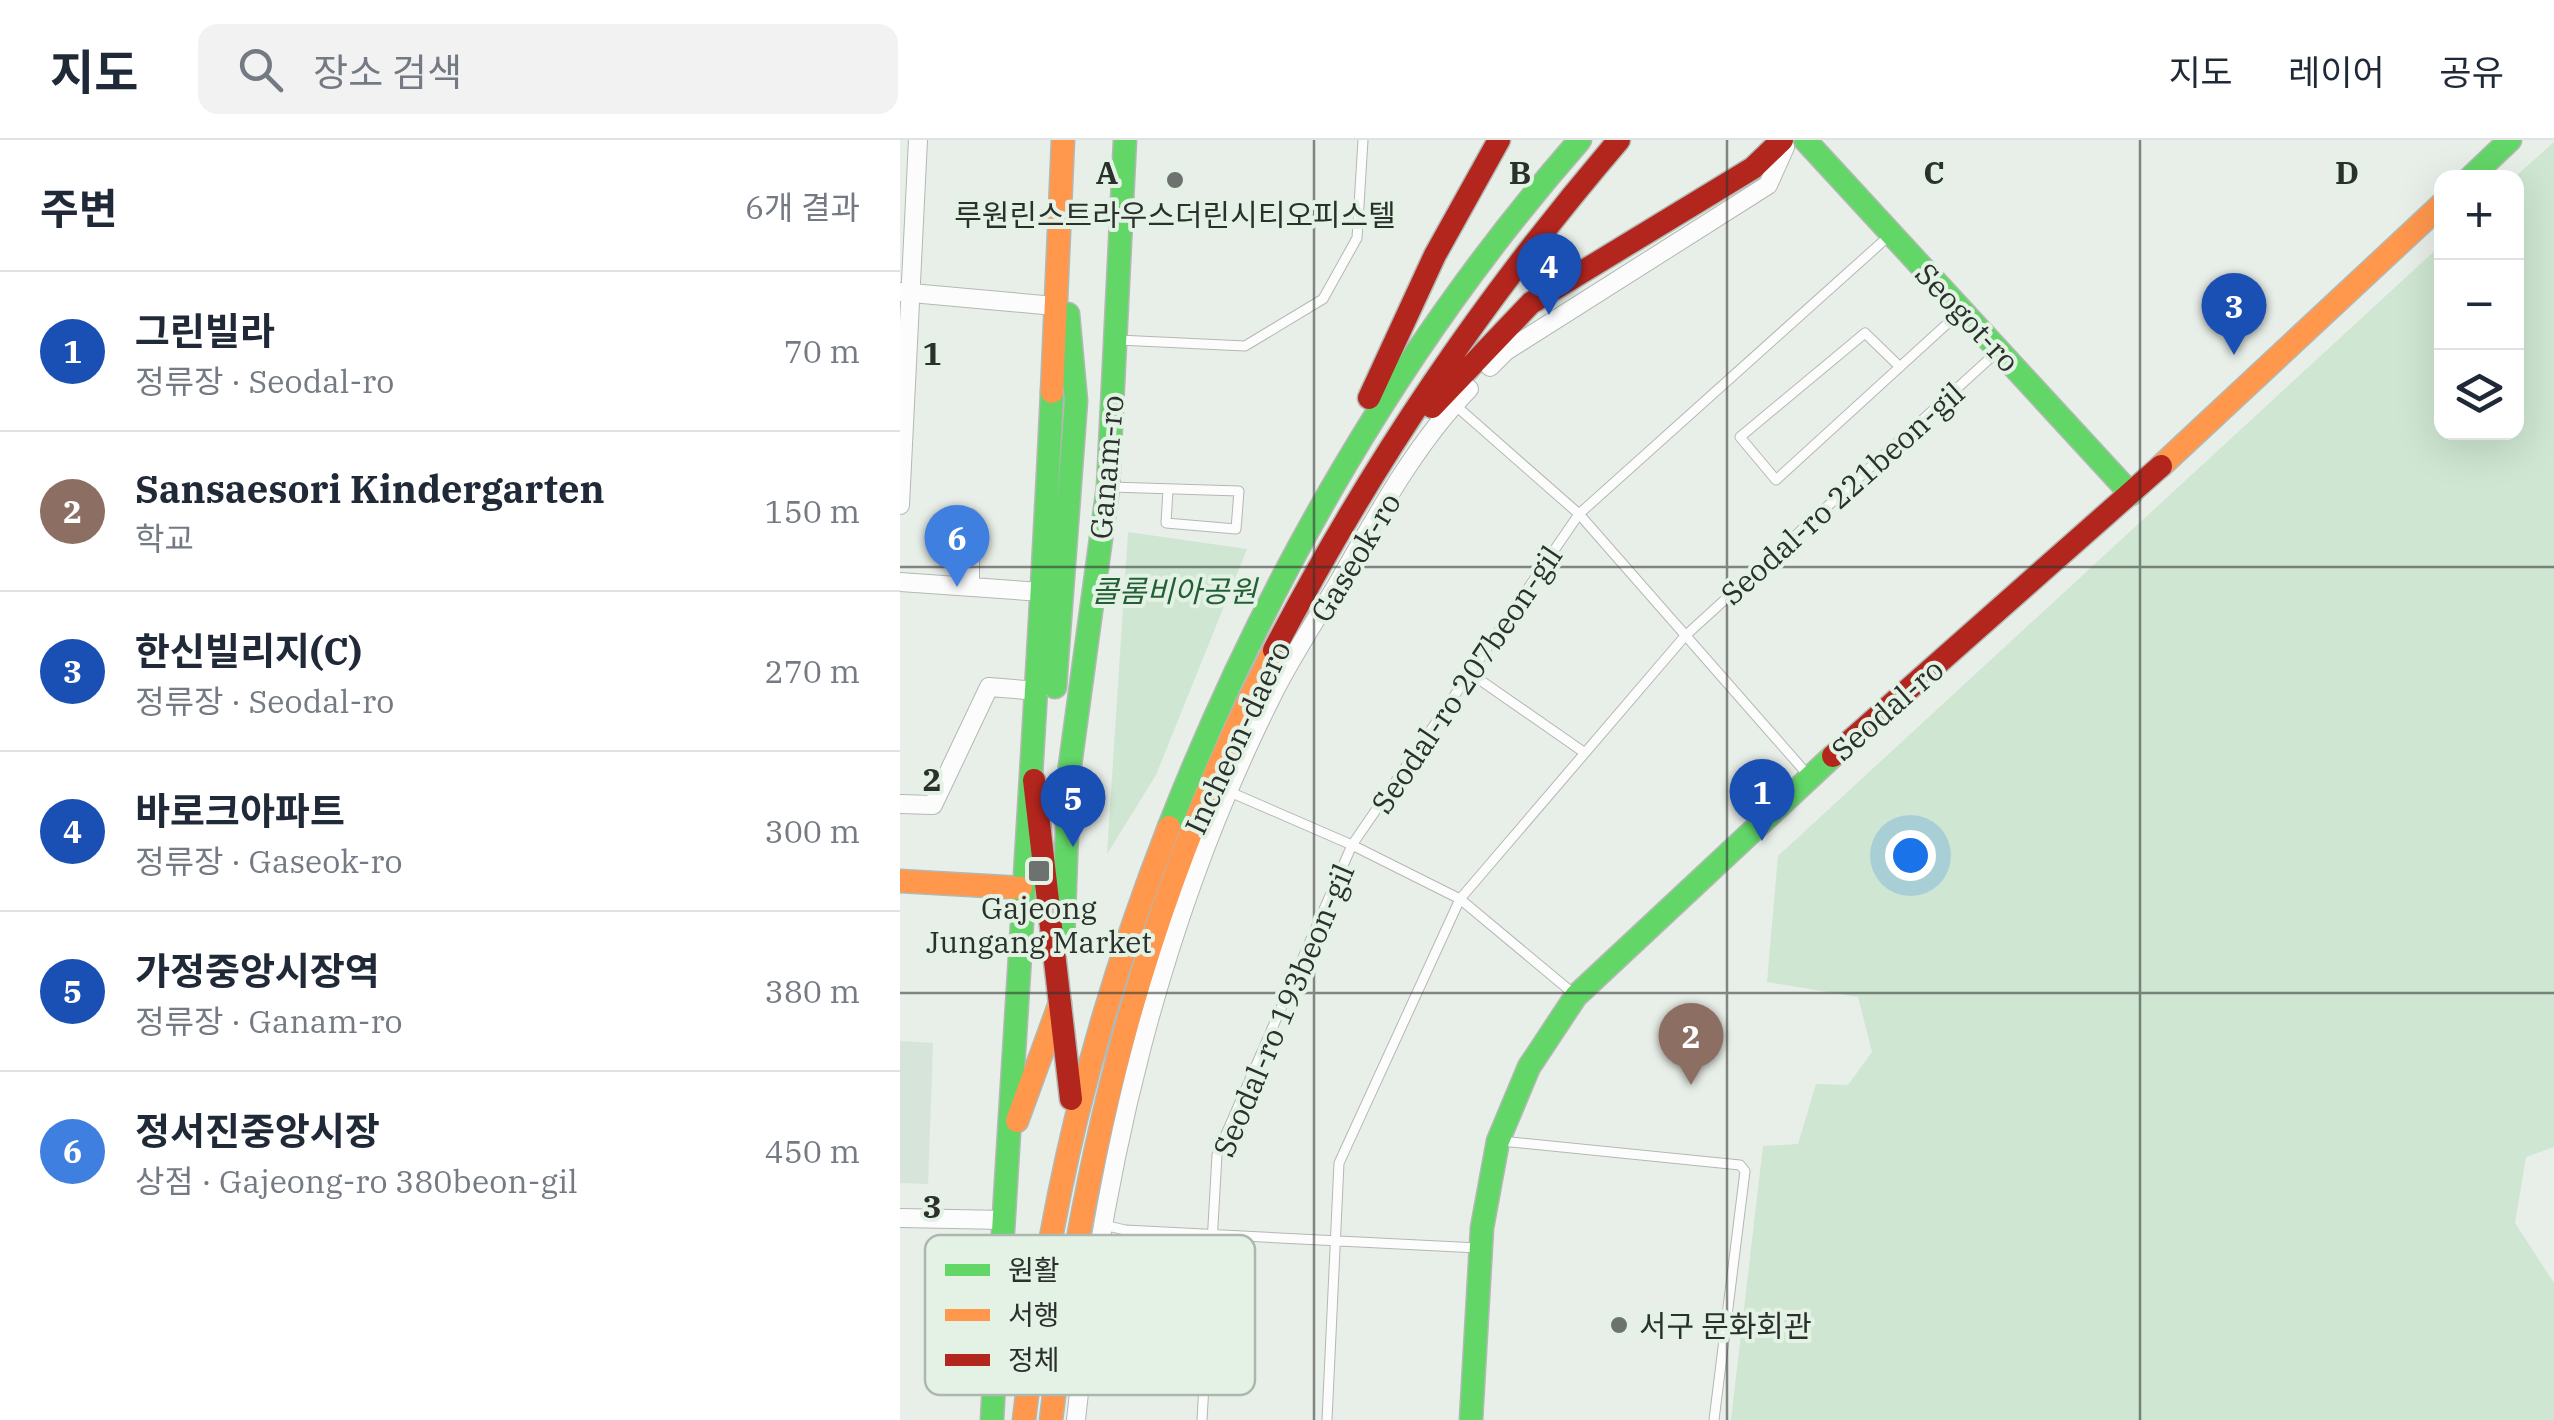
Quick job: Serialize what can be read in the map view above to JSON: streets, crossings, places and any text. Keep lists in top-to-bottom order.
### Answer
{
  "streets": {
    "main road": [
      "Seogot-ro",
      "Ganam-ro",
      "Seodal-ro",
      "Incheon-daero"
    ],
    "street": ["Gaseok-ro"],
    "lane": ["Seodal-ro 221beon-gil", "Seodal-ro 207beon-gil", "Seodal-ro 193beon-gil"]
  },
  "crossings": [
    ["Seogot-ro", "Seodal-ro 221beon-gil"],
    ["Seogot-ro", "Seodal-ro"],
    ["Gaseok-ro", "Seodal-ro 207beon-gil"],
    ["Seodal-ro 207beon-gil", "Seodal-ro"],
    ["Seodal-ro 207beon-gil", "Seodal-ro 193beon-gil"]
  ],
  "parks": ["콜롬비아공원"],
  "places": {
    "other": ["루원린스트라우스더린시티오피스텔", "서구 문화회관"],
    "transit": ["Gajeong Jungang Market"]
  },
  "legend": ["원활", "서행", "정체"],
  "page": {
    "header": "지도",
    "search": "장소 검색",
    "nav": ["지도", "레이어", "공유"],
    "heading": ["주변", "6개 결과"],
    "map_buttons": ["+", "−"],
    "pins": [
      "4",
      "3",
      "6",
      "1",
      "5",
      "2"
    ],
    "list": [
      {
        "mark": "1",
        "name": "그린빌라",
        "note": "정류장 · Seodal-ro",
        "value": "70 m"
      },
      {
        "mark": "2",
        "name": "Sansaesori Kindergarten",
        "note": "학교",
        "value": "150 m"
      },
      {
        "mark": "3",
        "name": "한신빌리지(C)",
        "note": "정류장 · Seodal-ro",
        "value": "270 m"
      },
      {
        "mark": "4",
        "name": "바로크아파트",
        "note": "정류장 · Gaseok-ro",
        "value": "300 m"
      },
      {
        "mark": "5",
        "name": "가정중앙시장역",
        "note": "정류장 · Ganam-ro",
        "value": "380 m"
      },
      {
        "mark": "6",
        "name": "정서진중앙시장",
        "note": "상점 · Gajeong-ro 380beon-gil",
        "value": "450 m"
      }
    ]
  },
  "grid": {
    "columns": [
      "A",
      "B",
      "C",
      "D"
    ],
    "rows": ["1", "2", "3"]
  }
}
